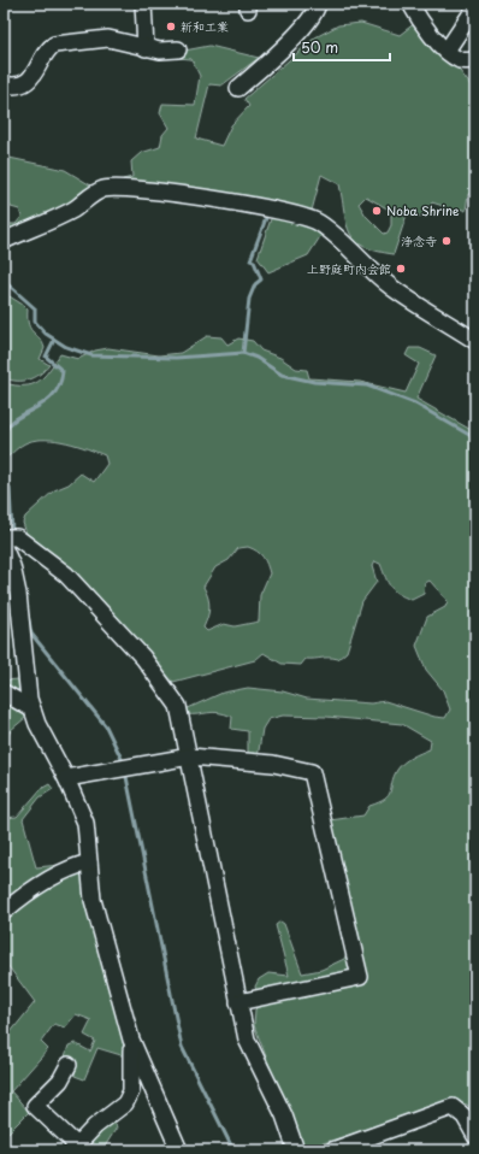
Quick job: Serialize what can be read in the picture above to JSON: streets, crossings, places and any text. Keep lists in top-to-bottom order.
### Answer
{
  "places": [
    "新和工業",
    "Noba Shrine",
    "浄念寺",
    "上野庭町内会館"
  ],
  "scale_bar": "50 m"
}
